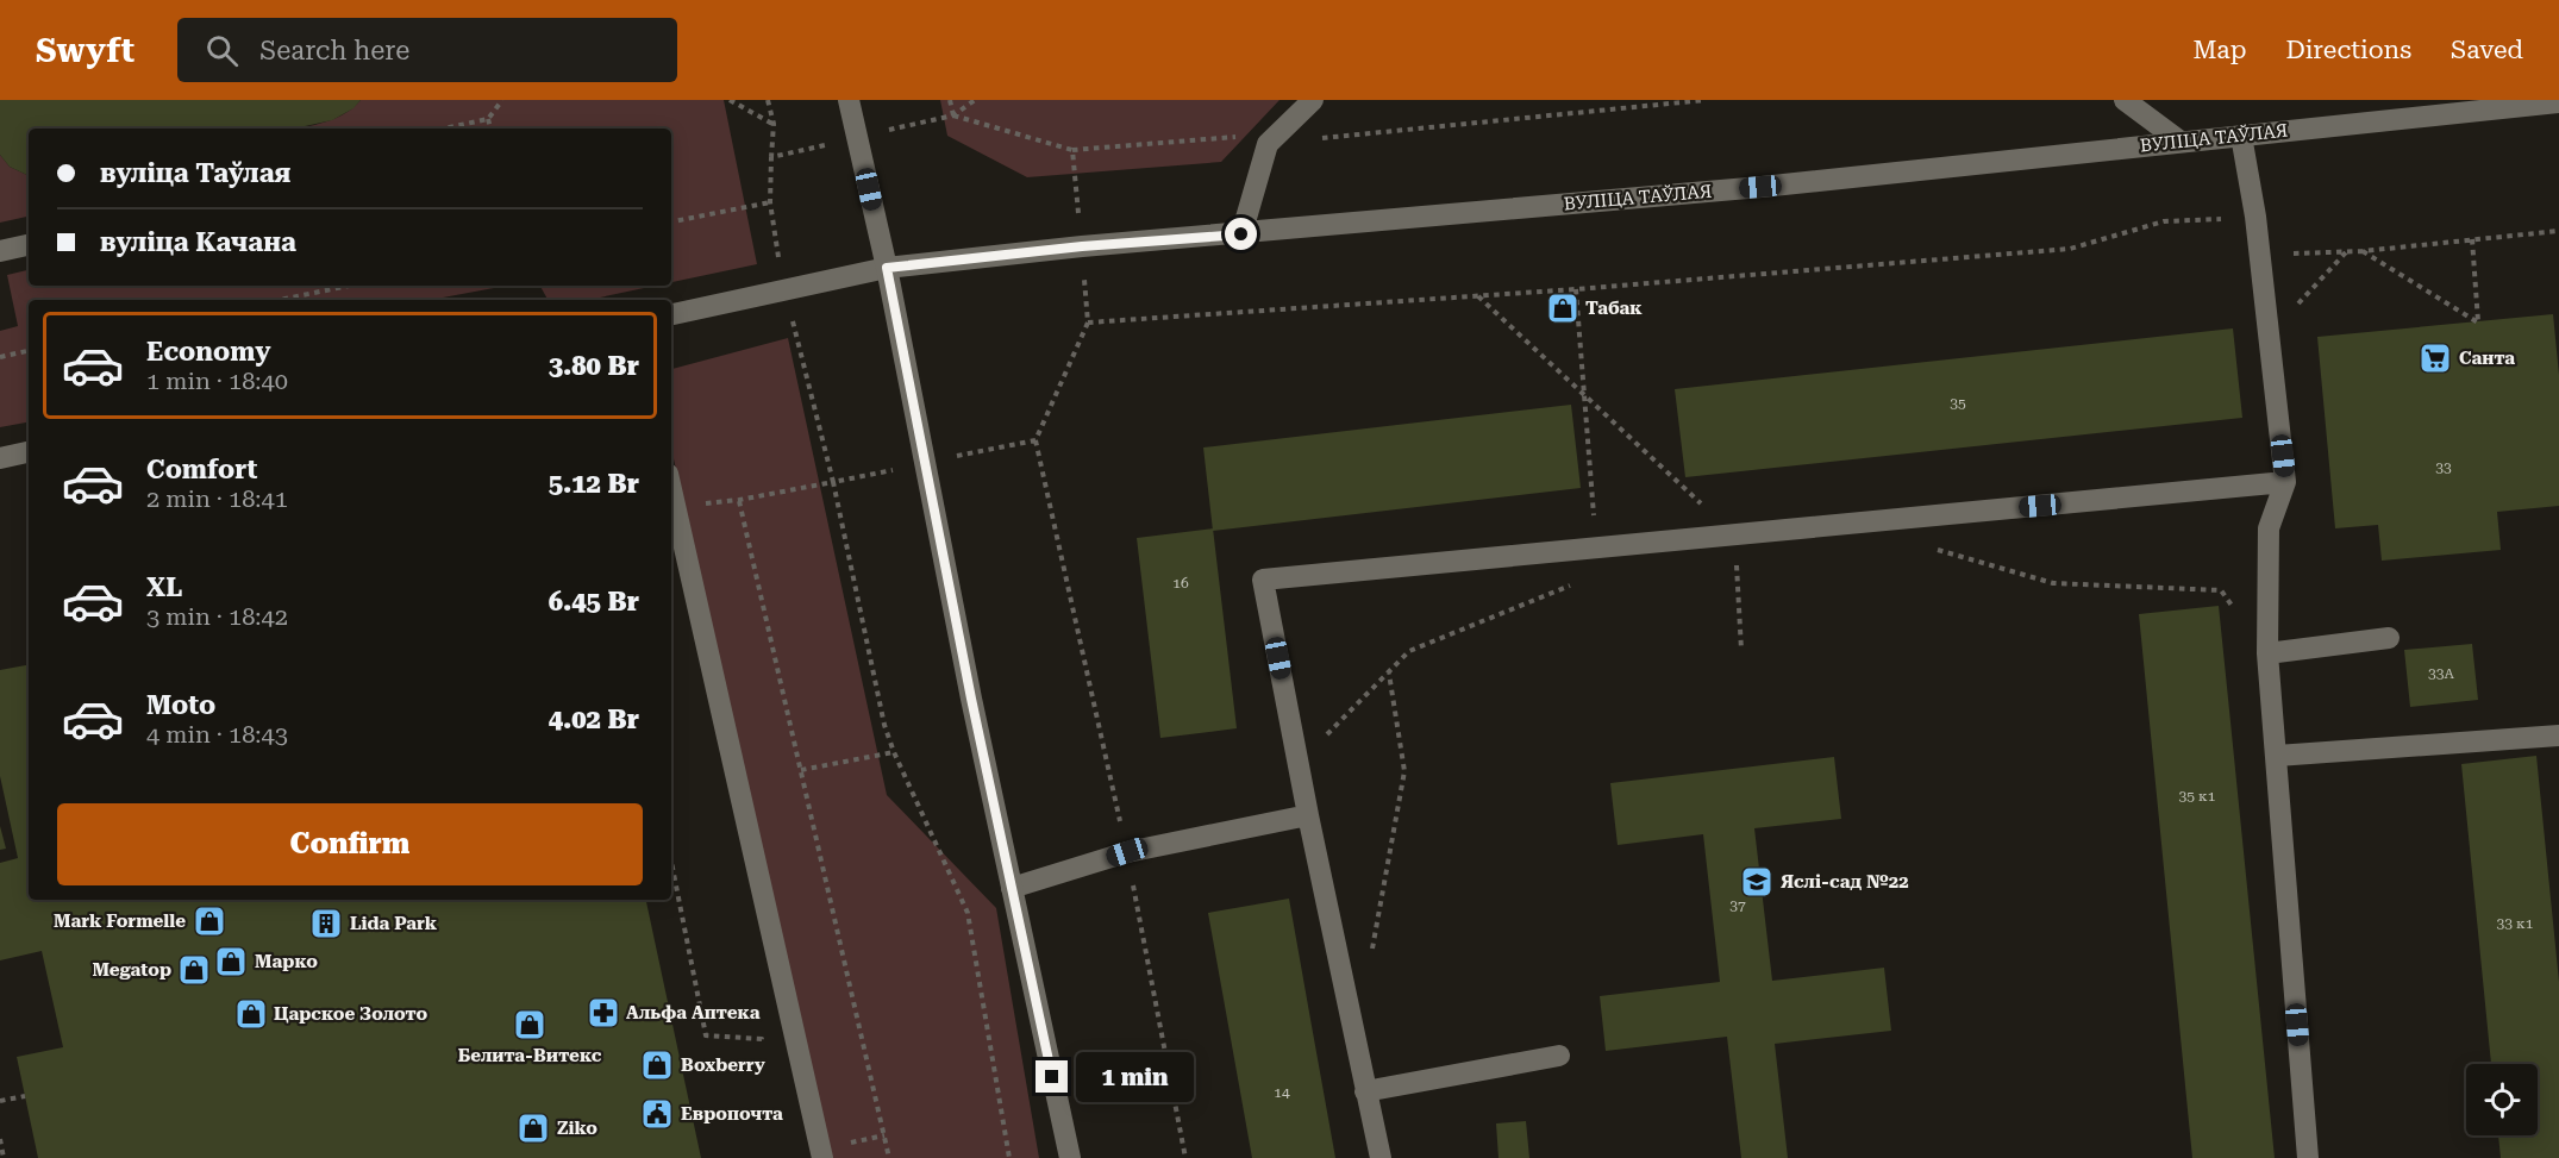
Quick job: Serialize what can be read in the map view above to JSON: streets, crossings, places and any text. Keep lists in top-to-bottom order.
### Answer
{
  "streets": {
    "main road": ["ВУЛІЦА ТАЎЛАЯ"]
  },
  "places": {
    "shop": [
      "Табак",
      "Mark Formelle",
      "Марко",
      "Megatop",
      "Царское Золото",
      "Белита-Витекс",
      "Boxberry",
      "Ziko"
    ],
    "supermarket": ["Санта"],
    "school or university": ["Яслі-сад №22"],
    "building": ["Lida Park"],
    "pharmacy": ["Альфа Аптека"],
    "public building": ["Европочта"]
  },
  "house_numbers": [
    "35",
    "33",
    "16",
    "33А",
    "35 к1",
    "37",
    "33 к1",
    "14"
  ],
  "page": {
    "header": "Swyft",
    "search": "Search here",
    "nav": ["Map", "Directions", "Saved"],
    "banner": ["вуліца Таўлая", "вуліца Качана"],
    "list": [
      {
        "name": "Economy",
        "note": "1 min · 18:40",
        "value": "3.80 Br"
      },
      {
        "name": "Comfort",
        "note": "2 min · 18:41",
        "value": "5.12 Br"
      },
      {
        "name": "XL",
        "note": "3 min · 18:42",
        "value": "6.45 Br"
      },
      {
        "name": "Moto",
        "note": "4 min · 18:43",
        "value": "4.02 Br"
      }
    ],
    "buttons": "Confirm",
    "bubble": "1 min"
  }
}
